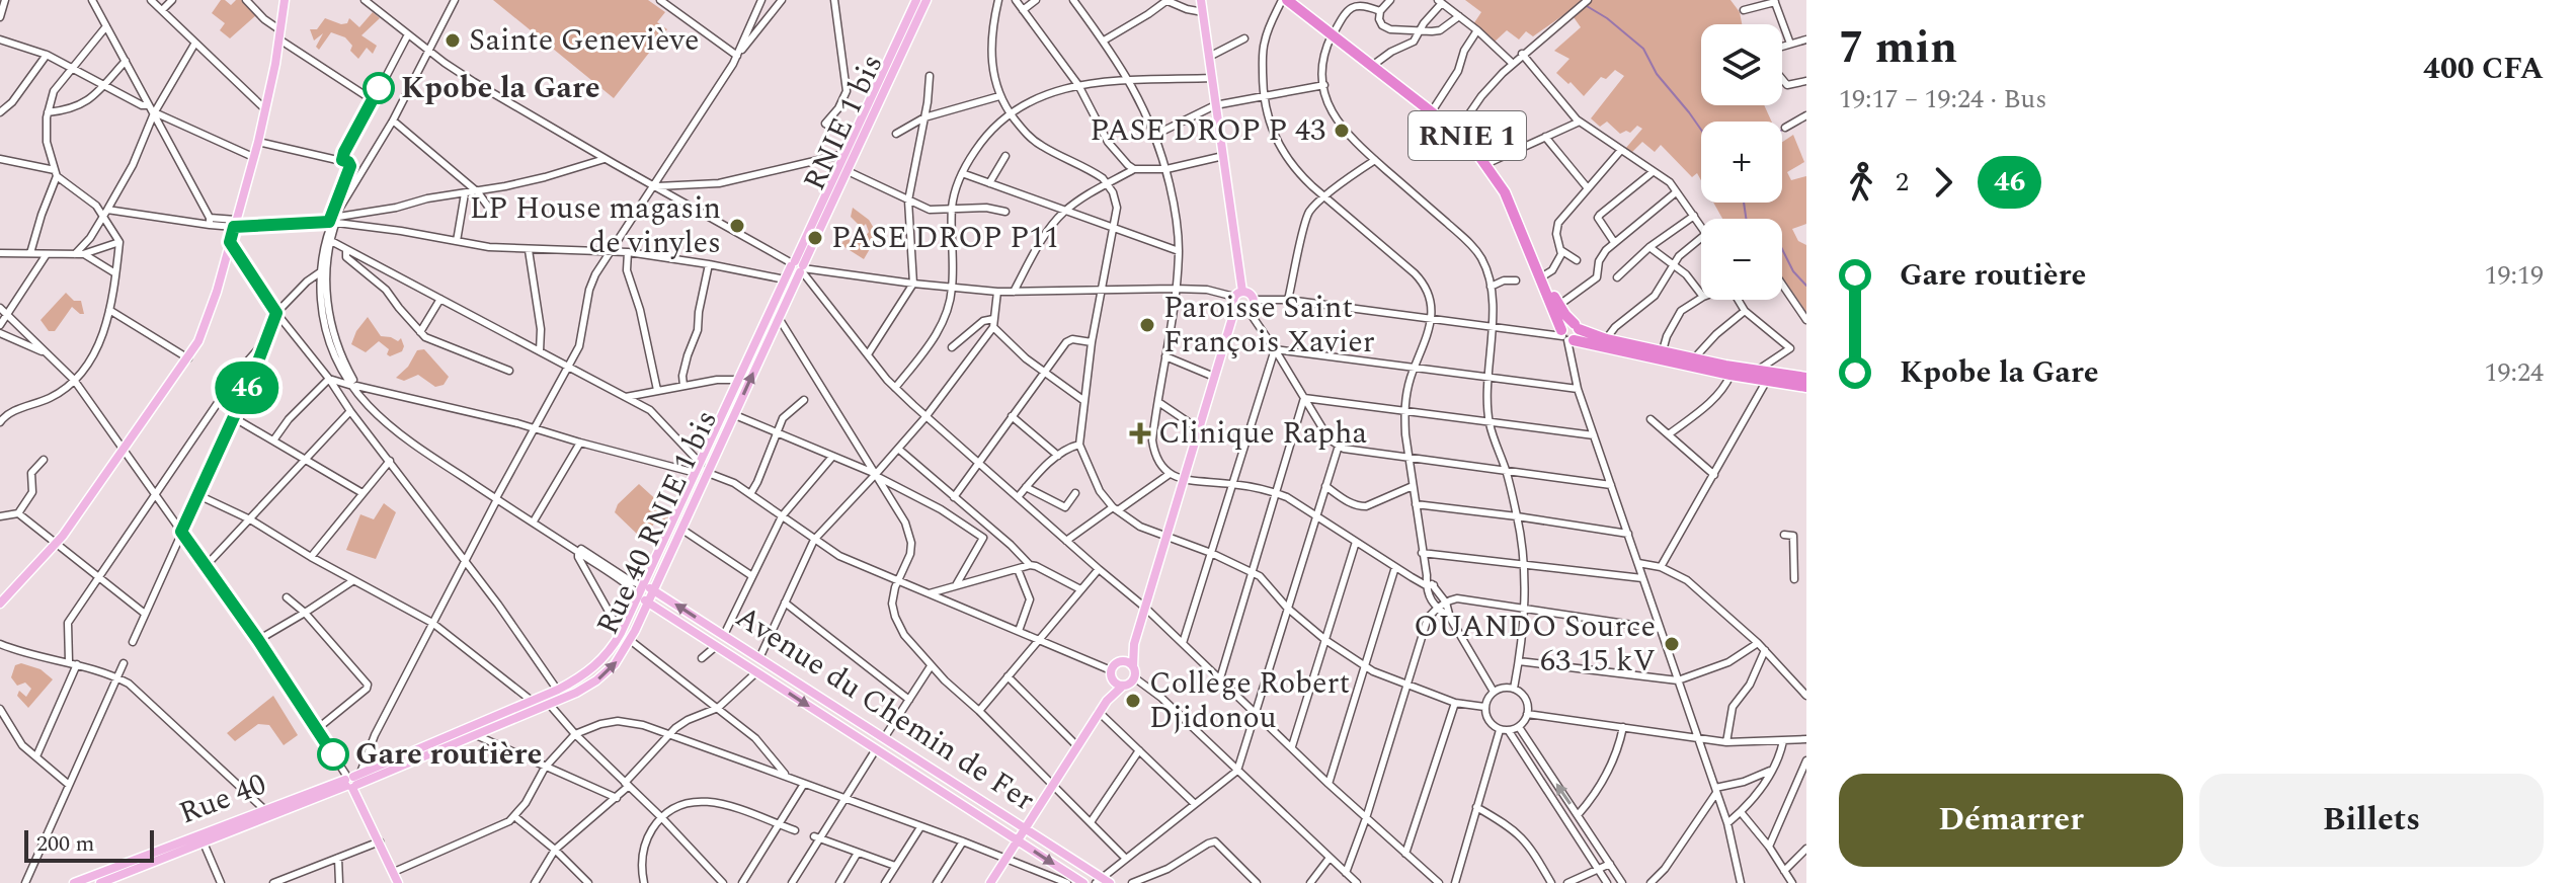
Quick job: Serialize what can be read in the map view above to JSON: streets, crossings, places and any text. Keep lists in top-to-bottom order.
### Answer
{
  "streets": {
    "highway": ["RNIE 1"],
    "main road": [
      "RNIE 1 bis",
      "Rue 40 RNIE 1 bis",
      "Avenue du Chemin de Fer",
      "Rue 40"
    ]
  },
  "crossings": [
    ["RNIE 1 bis", "Rue 40 RNIE 1 bis"],
    ["Rue 40 RNIE 1 bis", "Avenue du Chemin de Fer"],
    ["Rue 40 RNIE 1 bis", "Rue 40"]
  ],
  "places": {
    "other": [
      "Sainte Geneviève",
      "Kpobe la Gare",
      "PASE DROP P 43",
      "LP House magasin de vinyles",
      "PASE DROP P11",
      "Paroisse Saint François Xavier",
      "OUANDO Source 63 15 kV",
      "Collège Robert Djidonou",
      "Gare routière"
    ],
    "health": ["Clinique Rapha"]
  },
  "lines": ["bus line 46"],
  "scale_bar": "200 m",
  "page": {
    "on_map": "46",
    "heading": ["7 min", "19:17 – 19:24 · Bus", "400 CFA"],
    "map_buttons": ["+", "−"],
    "legs": ["2", "46"],
    "list": [
      {
        "name": "Gare routière",
        "value": "19:19"
      },
      {
        "name": "Kpobe la Gare",
        "value": "19:24"
      }
    ],
    "buttons": ["Démarrer", "Billets"],
    "scale": "200 m"
  }
}
